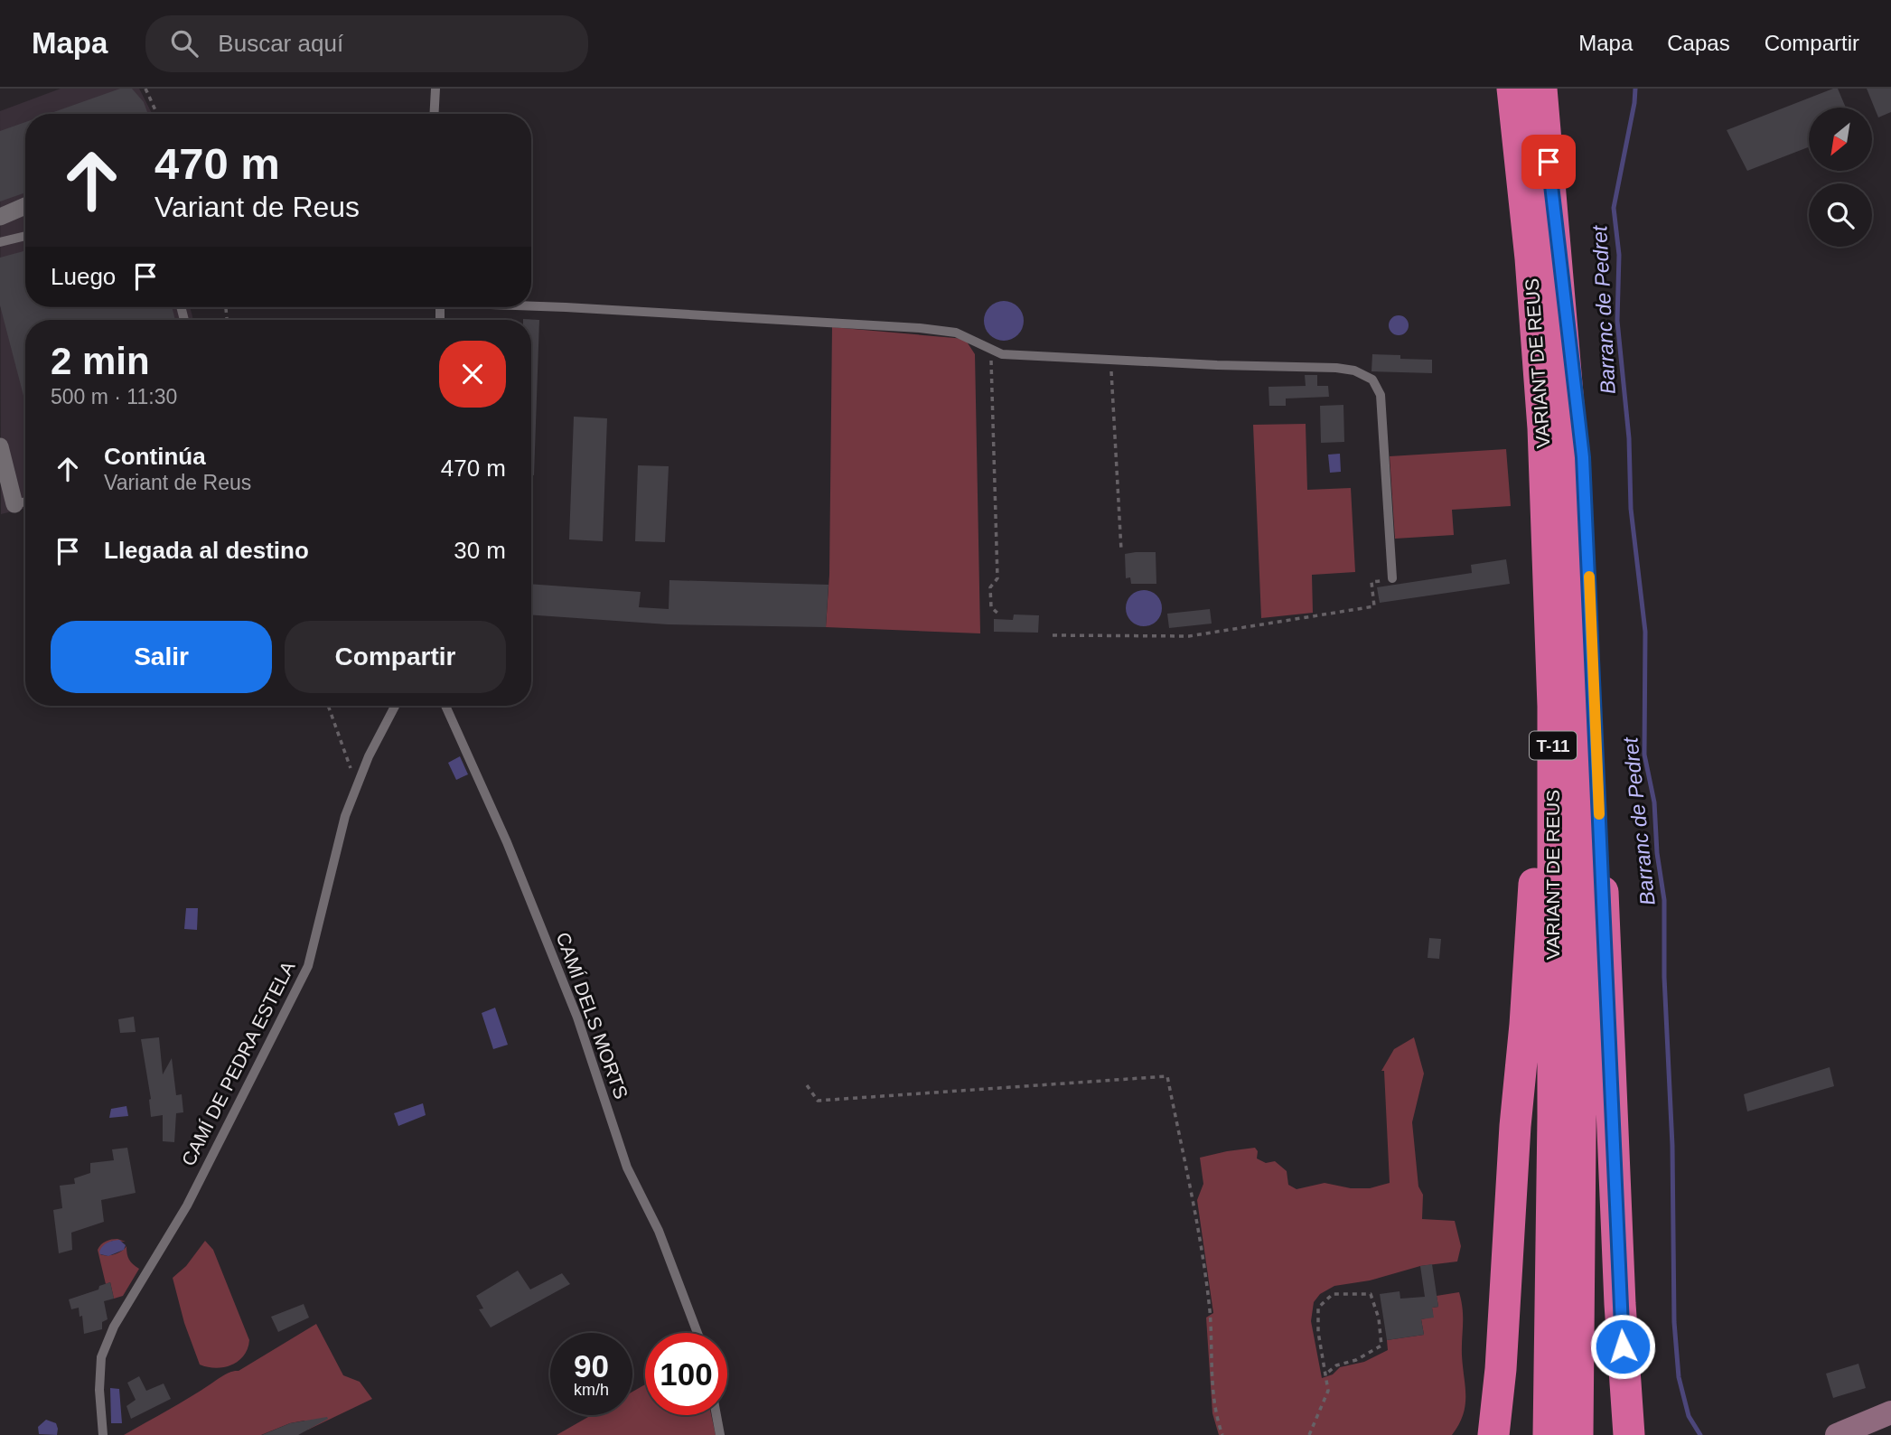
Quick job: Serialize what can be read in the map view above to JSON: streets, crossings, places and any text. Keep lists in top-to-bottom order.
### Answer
{
  "streets": {
    "highway": ["VARIANT DE REUS", "T-11"],
    "lane": ["CAMÍ DELS MORTS", "CAMÍ DE PEDRA ESTELA"]
  },
  "water": ["Barranc de Pedret"],
  "north": "bottom left",
  "page": {
    "header": "Mapa",
    "search": "Buscar aquí",
    "nav": ["Mapa", "Capas", "Compartir"],
    "turn": ["470 m", "Variant de Reus"],
    "then": "Luego",
    "heading": ["2 min", "500 m · 11:30"],
    "list": [
      {
        "name": "Continúa",
        "note": "Variant de Reus",
        "value": "470 m"
      },
      {
        "name": "Llegada al destino",
        "value": "30 m"
      }
    ],
    "buttons": ["Salir", "Compartir"],
    "speed": "90 km/h",
    "limit": "100"
  }
}
